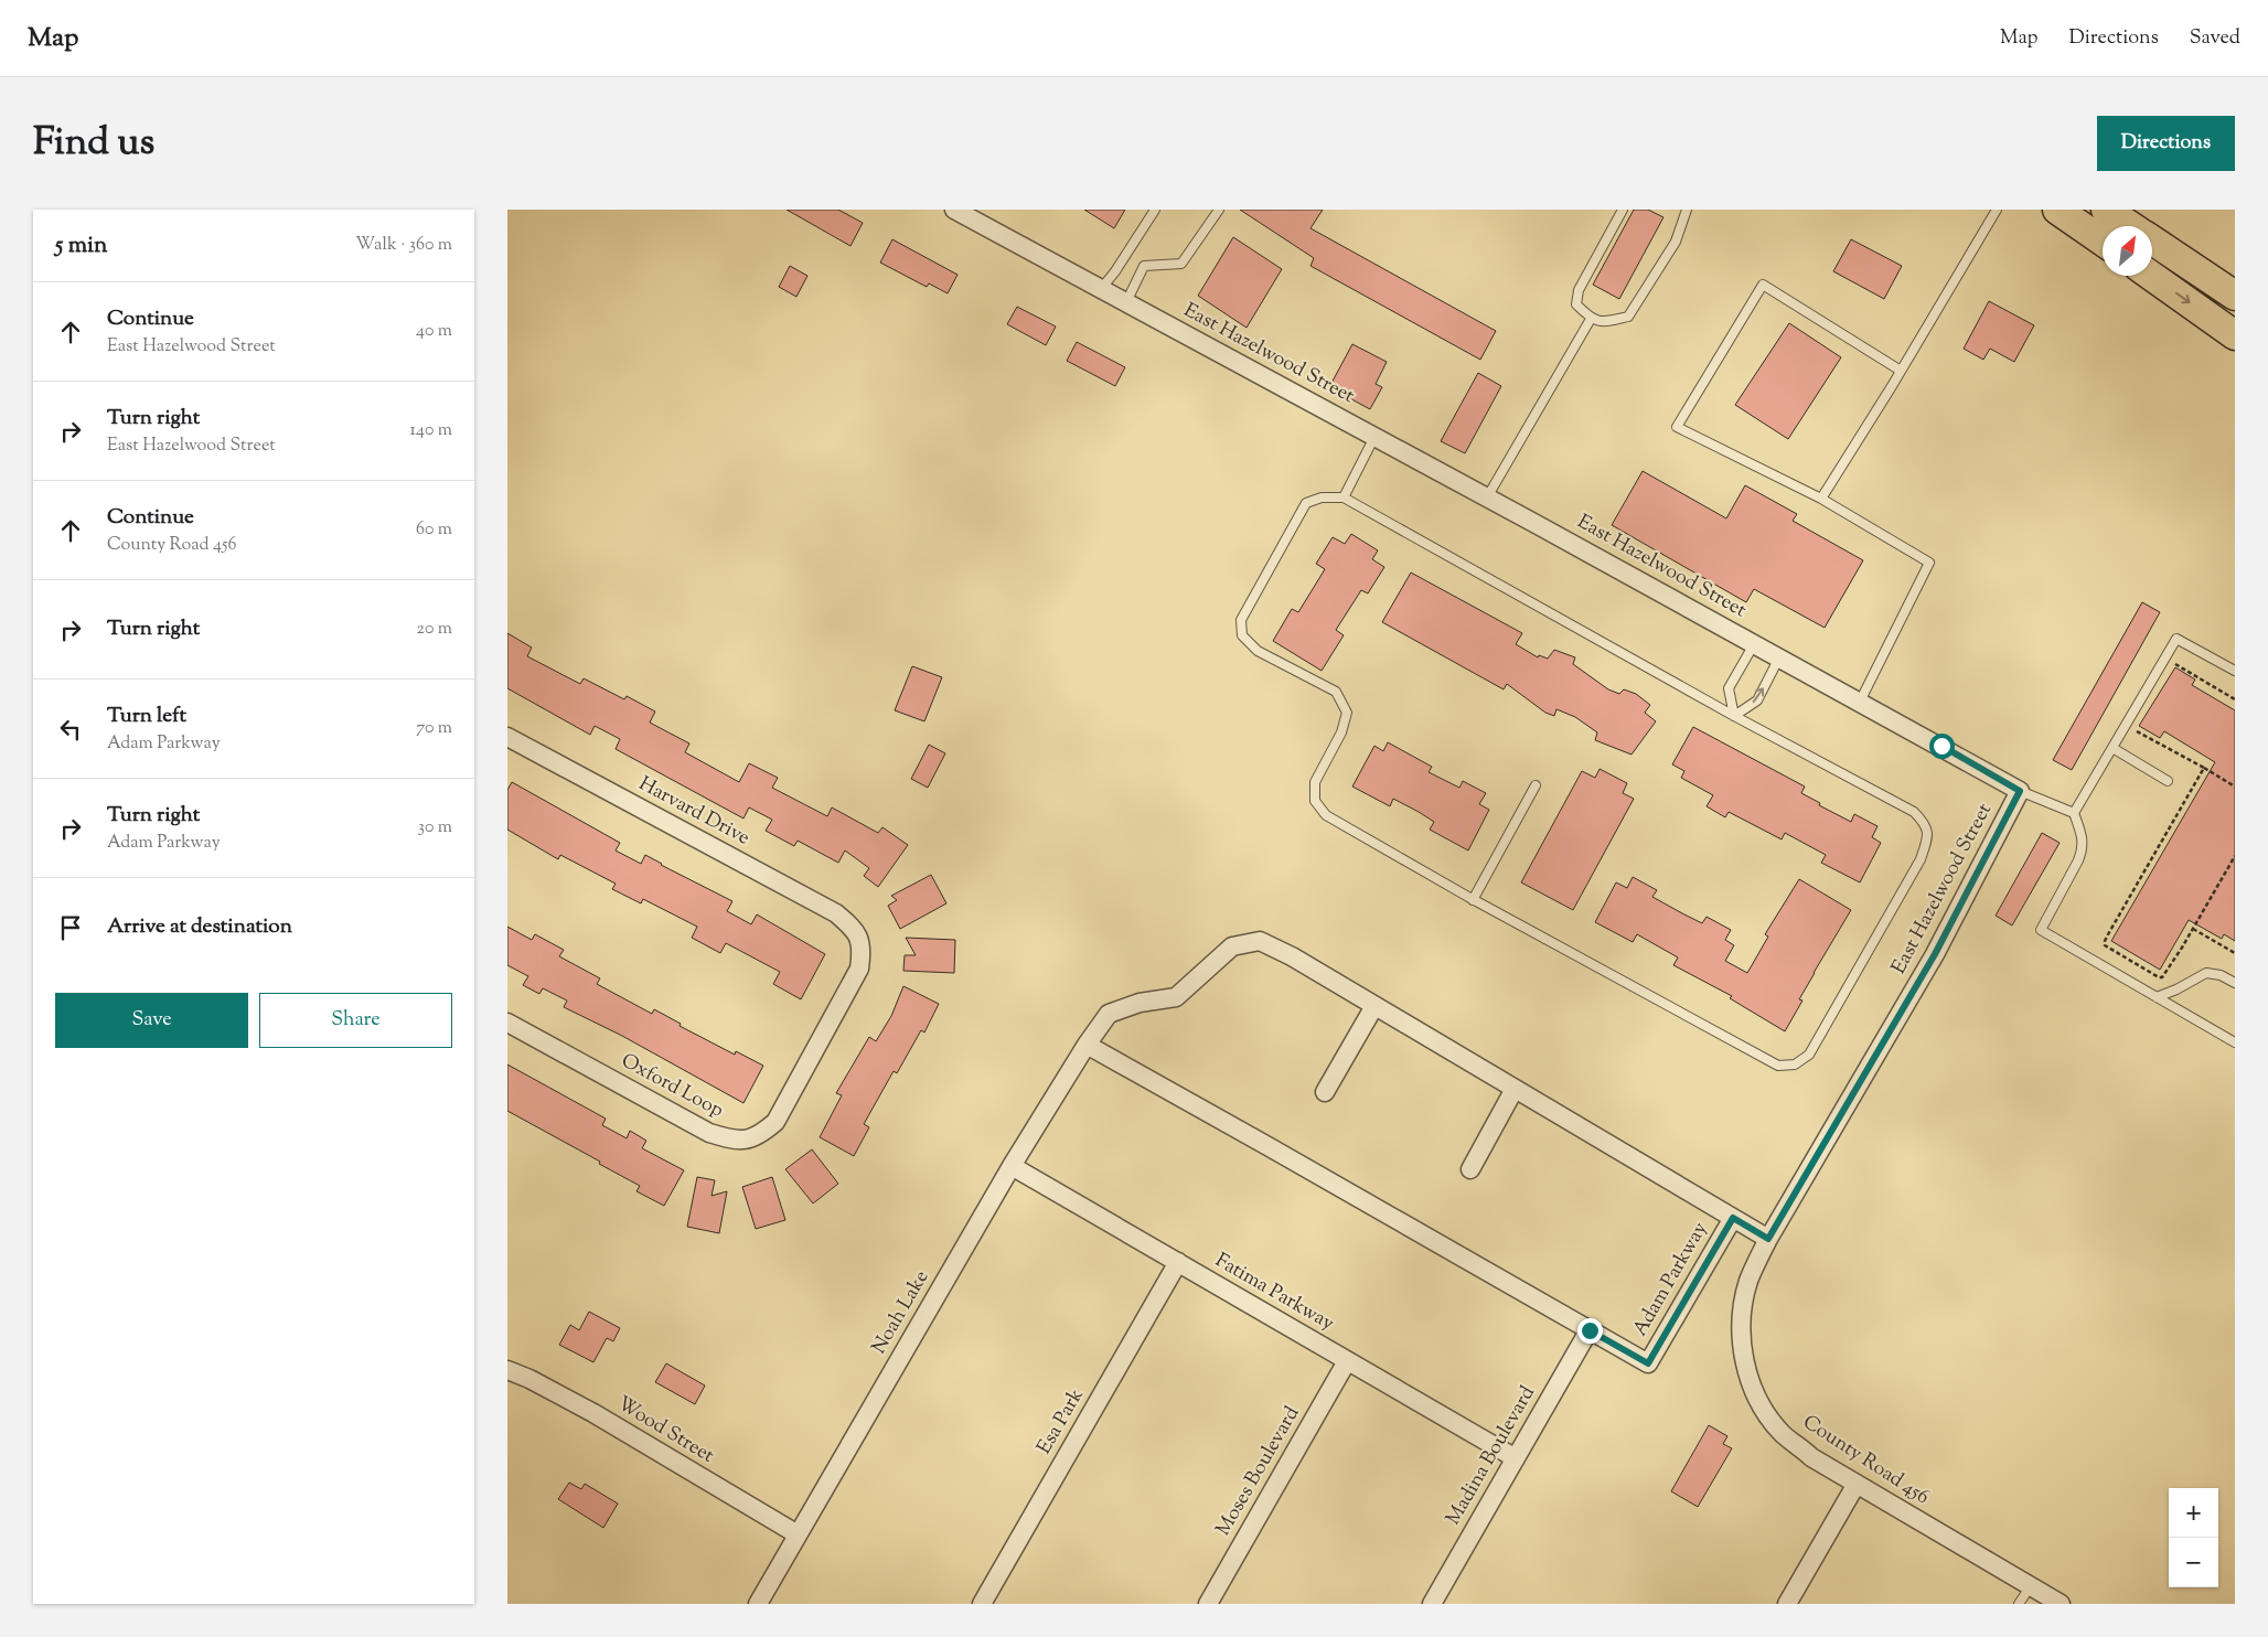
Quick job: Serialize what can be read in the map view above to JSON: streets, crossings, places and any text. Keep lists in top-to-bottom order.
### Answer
{
  "streets": {
    "street": [
      "East Hazelwood Street",
      "Harvard Drive",
      "Oxford Loop",
      "Adam Parkway",
      "Fatima Parkway",
      "Noah Lake",
      "Esa Park",
      "Wood Street",
      "Madina Boulevard",
      "County Road 456",
      "Moses Boulevard"
    ]
  },
  "crossings": [
    ["East Hazelwood Street", "County Road 456"],
    ["Harvard Drive", "Oxford Loop"],
    ["Adam Parkway", "Noah Lake"],
    ["Adam Parkway", "Madina Boulevard"],
    ["Fatima Parkway", "Noah Lake"],
    ["Fatima Parkway", "Esa Park"],
    ["Fatima Parkway", "Madina Boulevard"],
    ["Fatima Parkway", "Moses Boulevard"],
    ["Noah Lake", "Wood Street"],
    ["Noah Lake", "County Road 456"]
  ],
  "north": "top right",
  "page": {
    "header": "Map",
    "nav": ["Map", "Directions", "Saved"],
    "title": "Find us",
    "buttons": [
      "Directions",
      ["Save", "Share"]
    ],
    "heading": ["5 min", "Walk · 360 m"],
    "list": [
      ["Continue", "East Hazelwood Street", "40 m"],
      ["Turn right", "East Hazelwood Street", "140 m"],
      ["Continue", "County Road 456", "60 m"],
      ["Turn right", "20 m"],
      ["Turn left", "Adam Parkway", "70 m"],
      ["Turn right", "Adam Parkway", "30 m"],
      "Arrive at destination"
    ],
    "map_buttons": ["+", "−"]
  }
}
